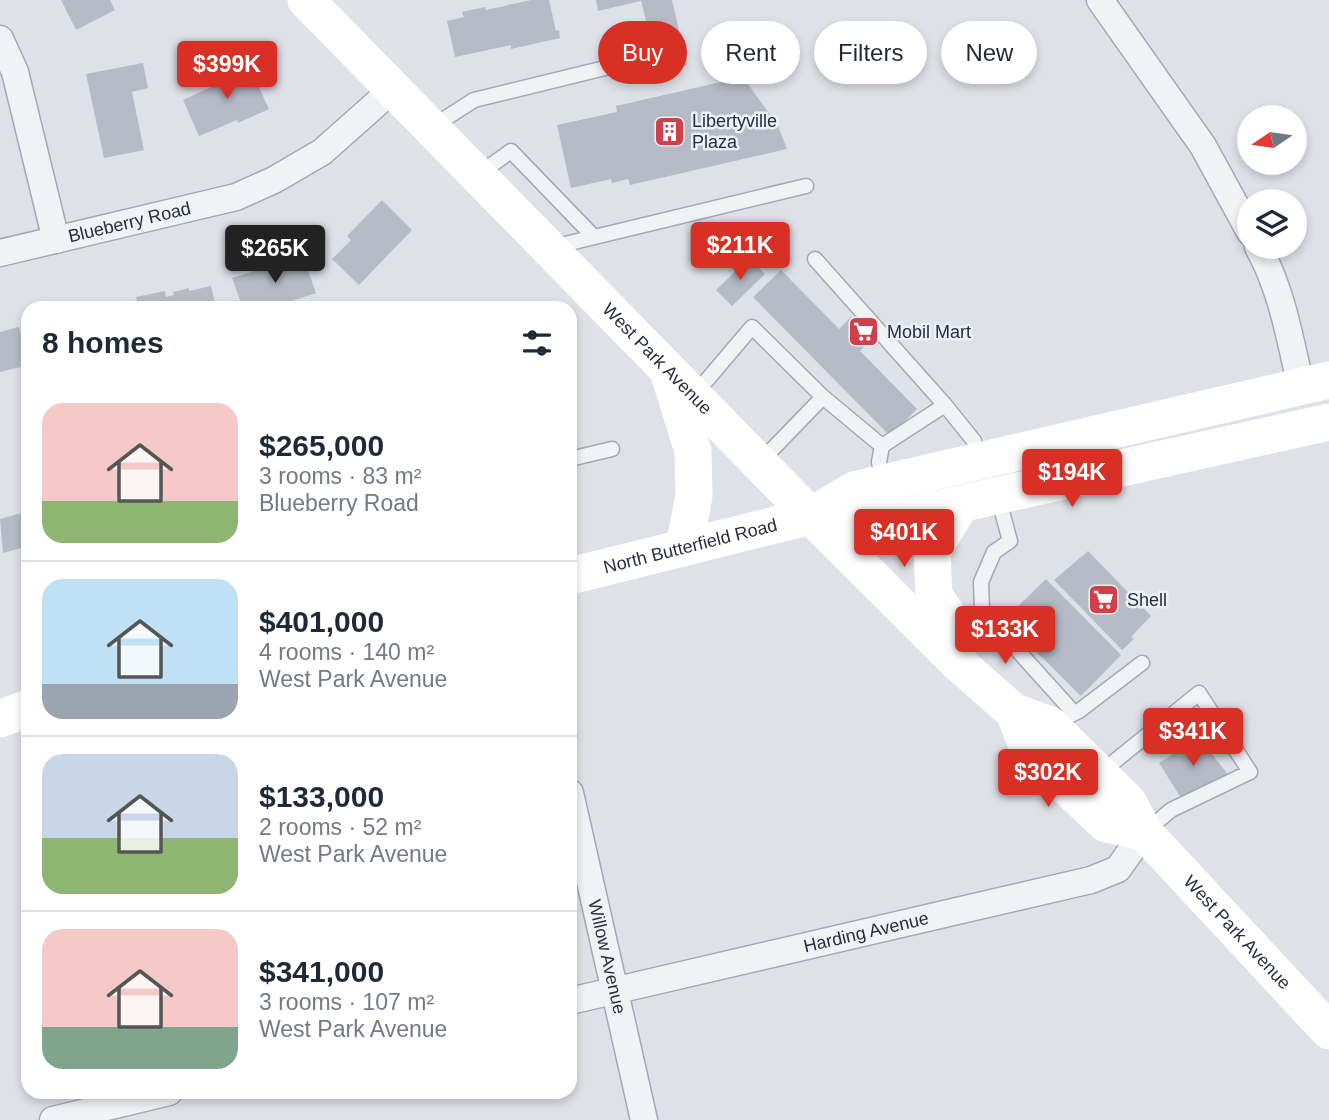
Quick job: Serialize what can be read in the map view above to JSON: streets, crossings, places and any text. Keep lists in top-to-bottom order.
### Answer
{
  "streets": {
    "main road": ["West Park Avenue", "North Butterfield Road"],
    "street": ["Blueberry Road", "Harding Avenue", "Willow Avenue"]
  },
  "crossings": [
    ["Blueberry Road", "West Park Avenue"],
    ["West Park Avenue", "North Butterfield Road"],
    ["West Park Avenue", "Harding Avenue"],
    ["Harding Avenue", "Willow Avenue"]
  ],
  "places": {
    "building": ["Libertyville Plaza"],
    "supermarket": ["Mobil Mart", "Shell"]
  },
  "north": "left",
  "page": {
    "chip": [
      "Buy",
      "Rent",
      "Filters",
      "New"
    ],
    "price": [
      "$399K",
      "$211K",
      "$265K",
      "$194K",
      "$401K",
      "$133K",
      "$341K",
      "$302K"
    ],
    "heading": "8 homes",
    "list": [
      {
        "name": "$265,000",
        "note": "3 rooms · 83 m² · Blueberry Road"
      },
      {
        "name": "$401,000",
        "note": "4 rooms · 140 m² · West Park Avenue"
      },
      {
        "name": "$133,000",
        "note": "2 rooms · 52 m² · West Park Avenue"
      },
      {
        "name": "$341,000",
        "note": "3 rooms · 107 m² · West Park Avenue"
      }
    ]
  }
}
